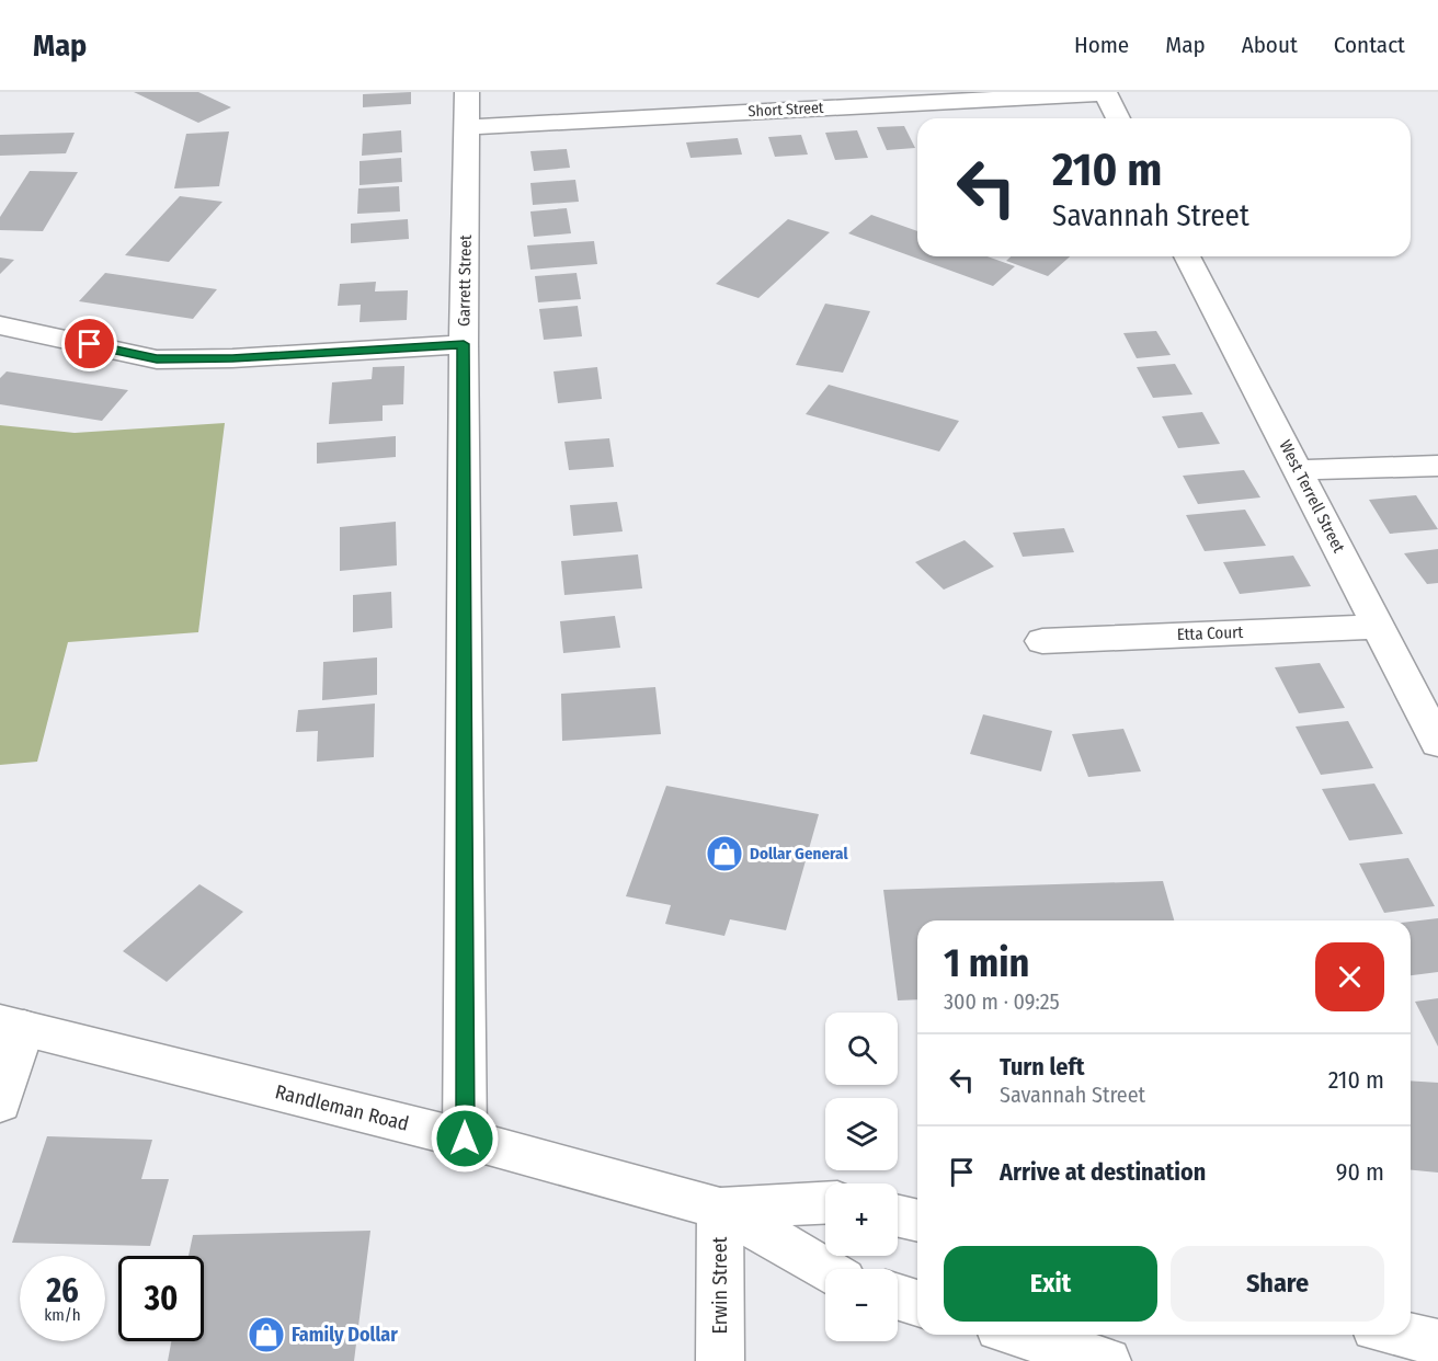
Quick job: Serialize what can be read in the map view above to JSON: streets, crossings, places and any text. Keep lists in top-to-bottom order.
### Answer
{
  "streets": {
    "street": [
      "Short Street",
      "Garrett Street",
      "West Terrell Street",
      "Etta Court",
      "Randleman Road",
      "Erwin Street"
    ]
  },
  "crossings": [
    ["Short Street", "Garrett Street"],
    ["Garrett Street", "Randleman Road"],
    ["West Terrell Street", "Etta Court"],
    ["Randleman Road", "Erwin Street"]
  ],
  "places": {
    "shop": ["Dollar General", "Family Dollar"]
  },
  "page": {
    "header": "Map",
    "nav": [
      "Home",
      "Map",
      "About",
      "Contact"
    ],
    "turn": ["210 m", "Savannah Street"],
    "heading": ["1 min", "300 m · 09:25"],
    "map_buttons": ["+", "−"],
    "list": [
      {
        "name": "Turn left",
        "note": "Savannah Street",
        "value": "210 m"
      },
      {
        "name": "Arrive at destination",
        "value": "90 m"
      }
    ],
    "buttons": ["Exit", "Share"],
    "speed": "26 km/h",
    "limit": "30"
  }
}
